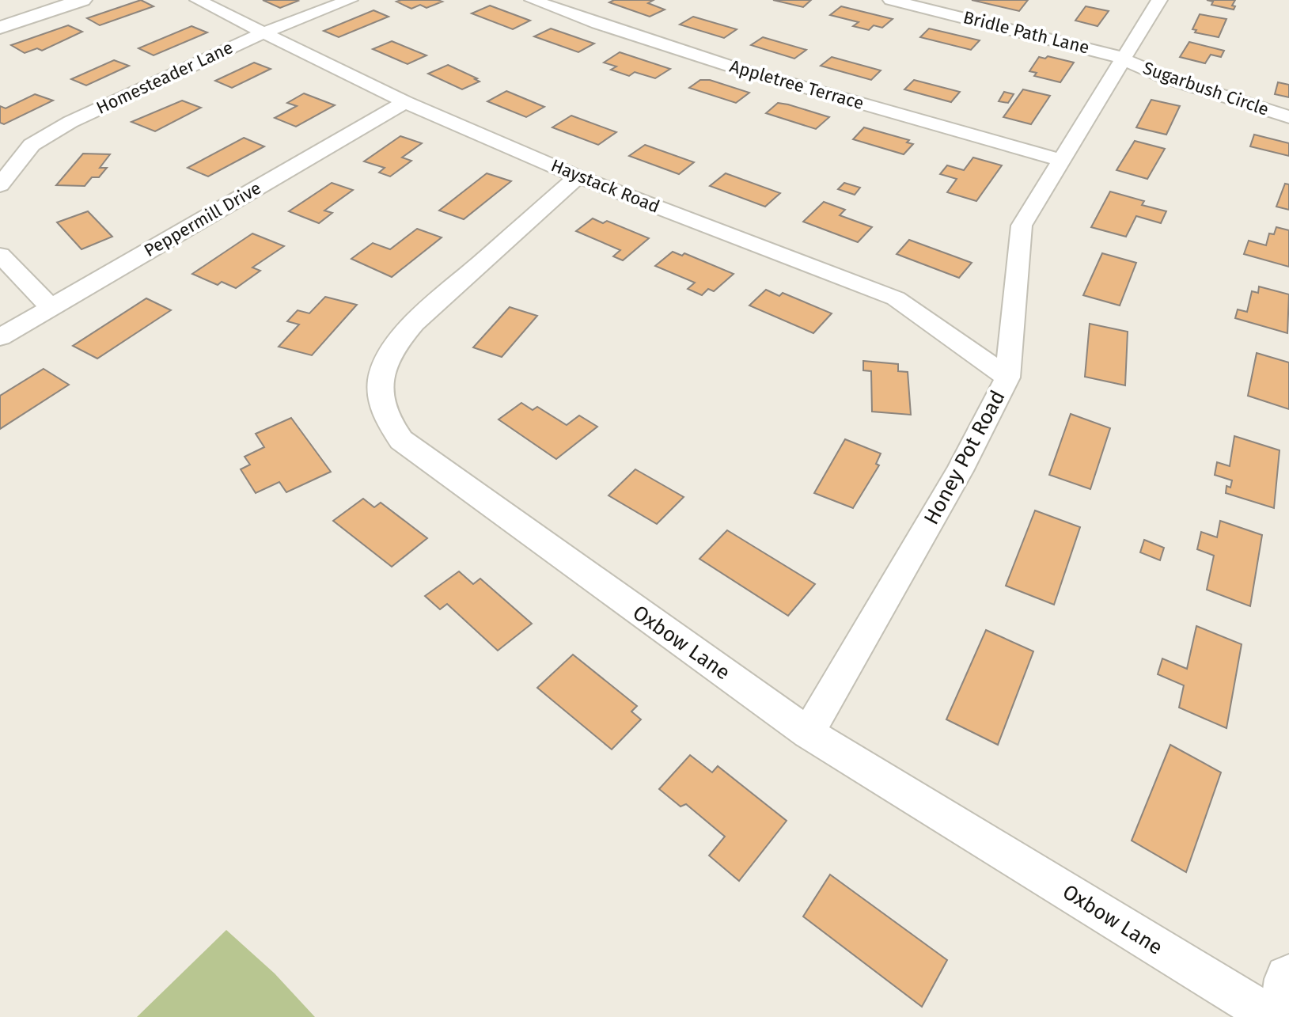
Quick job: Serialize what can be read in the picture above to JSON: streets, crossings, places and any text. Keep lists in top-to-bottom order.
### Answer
{
  "streets": {
    "street": [
      "Bridle Path Lane",
      "Homesteader Lane",
      "Appletree Terrace",
      "Sugarbush Circle",
      "Haystack Road",
      "Peppermill Drive",
      "Honey Pot Road",
      "Oxbow Lane"
    ]
  },
  "crossings": [
    ["Bridle Path Lane", "Sugarbush Circle"],
    ["Bridle Path Lane", "Honey Pot Road"],
    ["Homesteader Lane", "Haystack Road"],
    ["Appletree Terrace", "Honey Pot Road"],
    ["Sugarbush Circle", "Honey Pot Road"],
    ["Haystack Road", "Peppermill Drive"],
    ["Haystack Road", "Honey Pot Road"],
    ["Haystack Road", "Oxbow Lane"],
    ["Honey Pot Road", "Oxbow Lane"]
  ]
}
